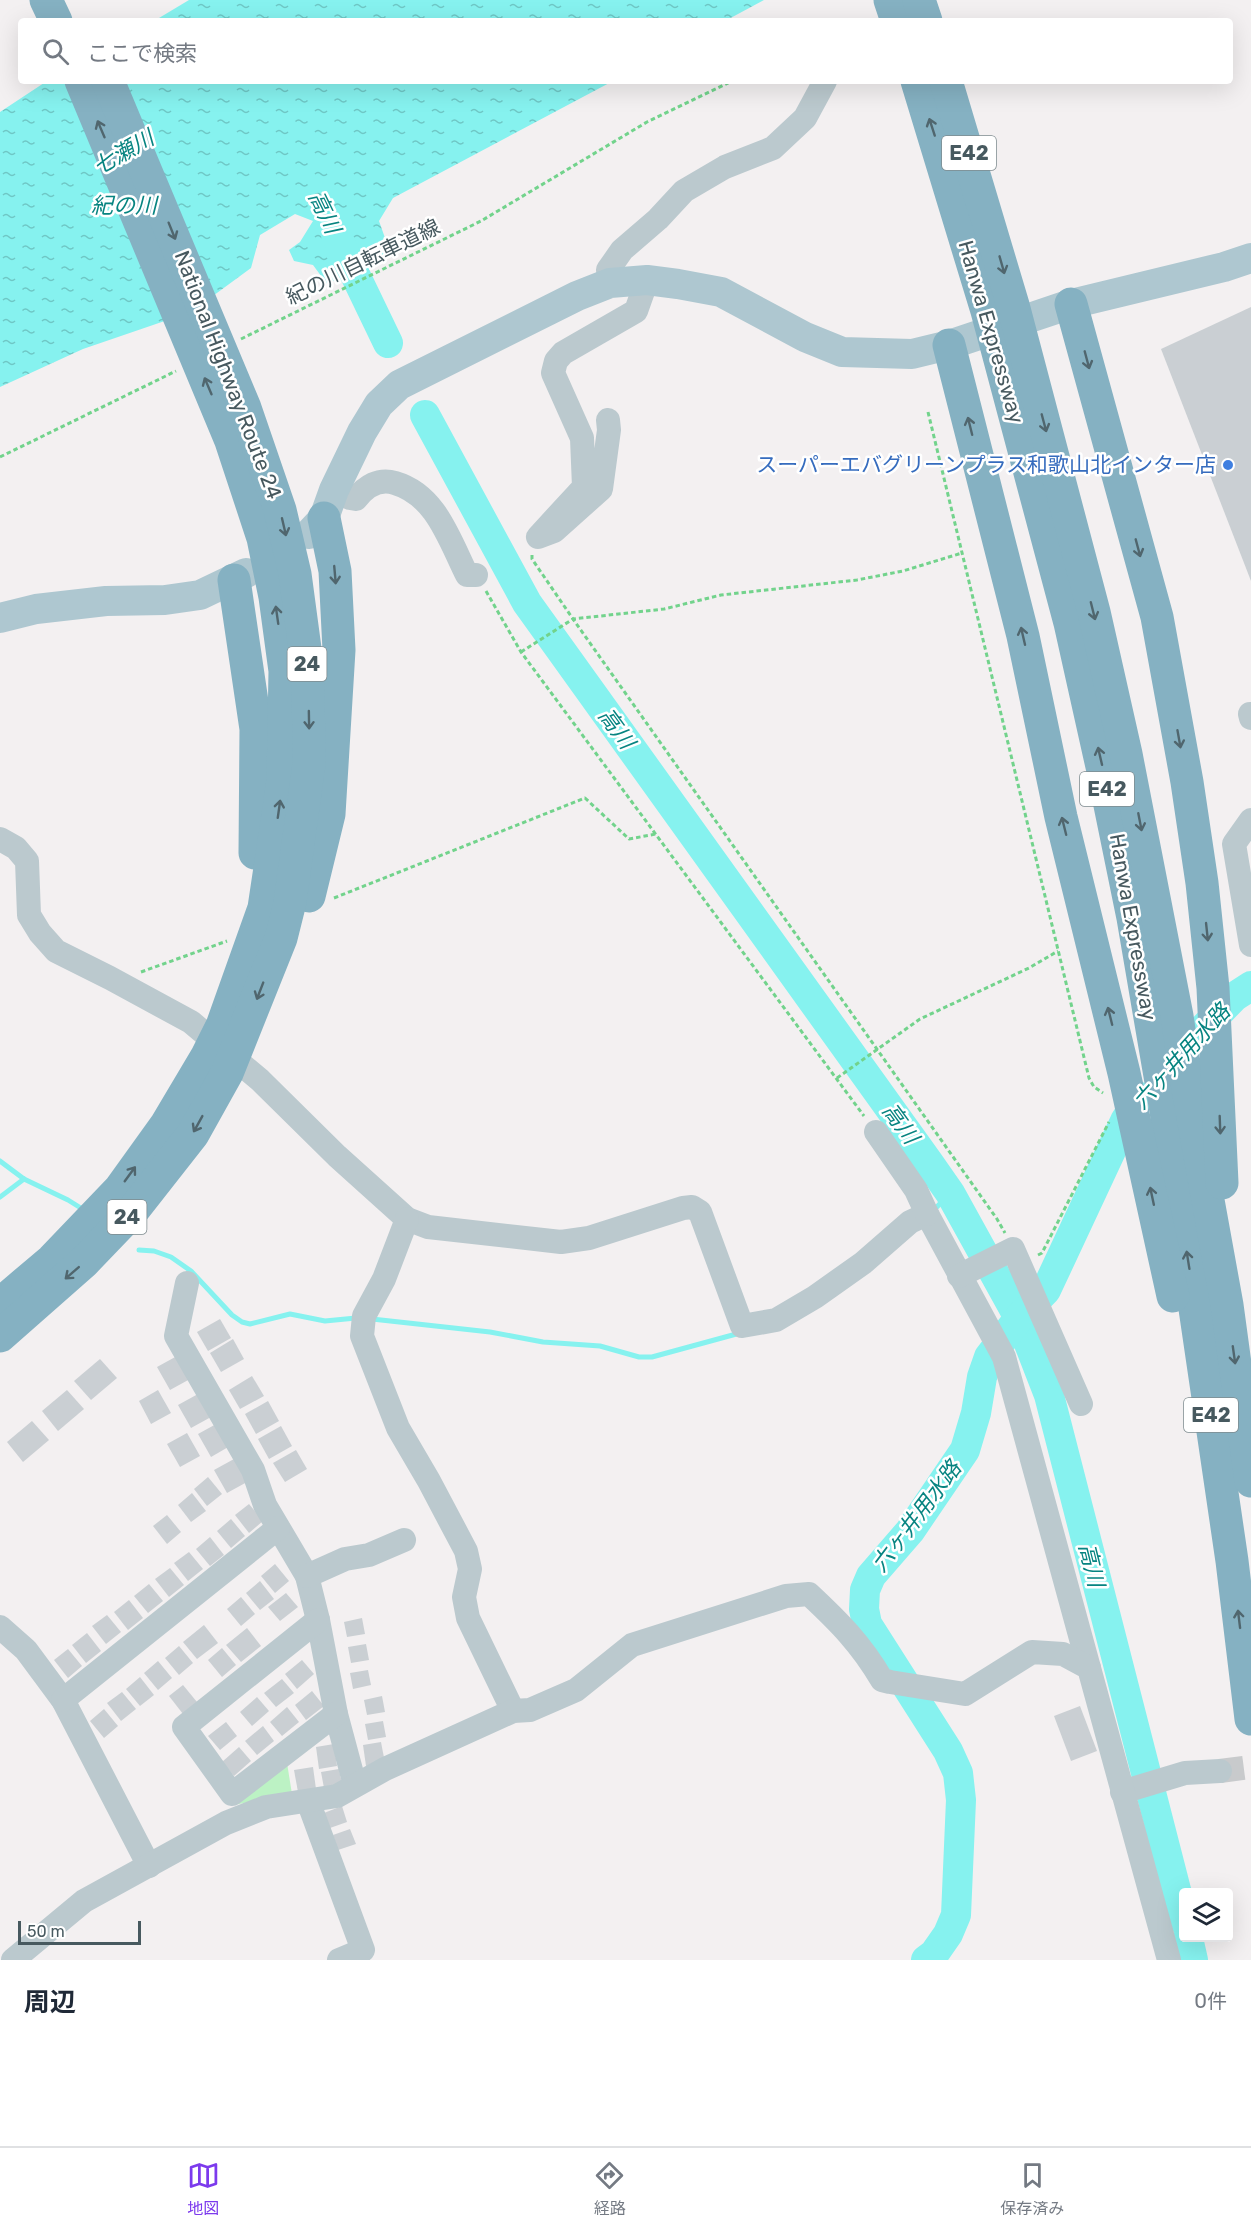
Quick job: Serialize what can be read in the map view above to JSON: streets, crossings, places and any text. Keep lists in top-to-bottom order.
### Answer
{
  "streets": {
    "highway": [
      "E42",
      "Hanwa Expressway",
      "National Highway Route 24",
      "24"
    ],
    "path": ["紀の川自転車道線"]
  },
  "crossings": [
    ["National Highway Route 24", "24"]
  ],
  "water": [
    "七瀬川",
    "紀の川",
    "高川",
    "六ヶ井用水路"
  ],
  "places": ["スーパーエバグリーンプラス和歌山北インター店"],
  "scale_bar": "50 m",
  "page": {
    "search": "ここで検索",
    "scale": "50 m",
    "heading": ["周辺", "0件"],
    "nav": ["地図", "経路", "保存済み"]
  }
}
